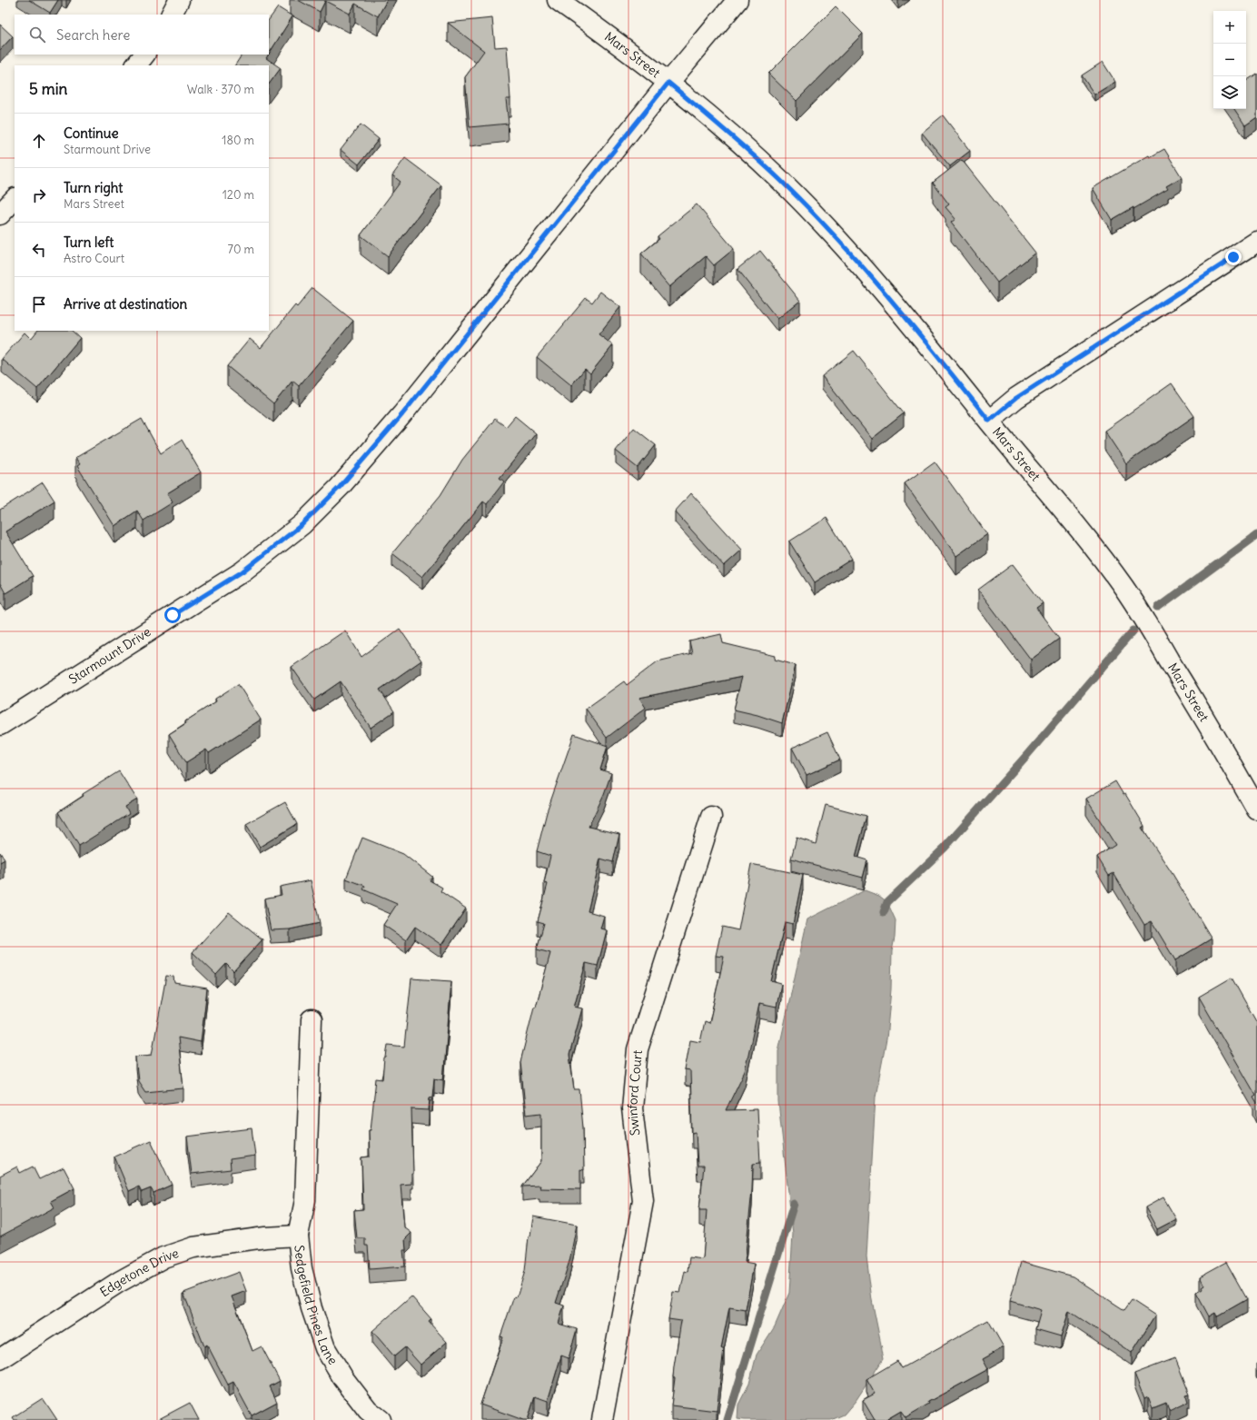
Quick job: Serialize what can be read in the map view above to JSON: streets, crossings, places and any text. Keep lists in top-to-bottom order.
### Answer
{
  "streets": {
    "street": [
      "Mars Street",
      "Starmount Drive",
      "Swinford Court",
      "Edgetone Drive",
      "Sedgefield Pines Lane"
    ]
  },
  "crossings": [
    ["Mars Street", "Starmount Drive"],
    ["Edgetone Drive", "Sedgefield Pines Lane"]
  ],
  "page": {
    "map_buttons": ["+", "−"],
    "search": "Search here",
    "heading": ["5 min", "Walk · 370 m"],
    "list": [
      ["Continue", "Starmount Drive", "180 m"],
      ["Turn right", "Mars Street", "120 m"],
      ["Turn left", "Astro Court", "70 m"],
      "Arrive at destination"
    ]
  }
}
